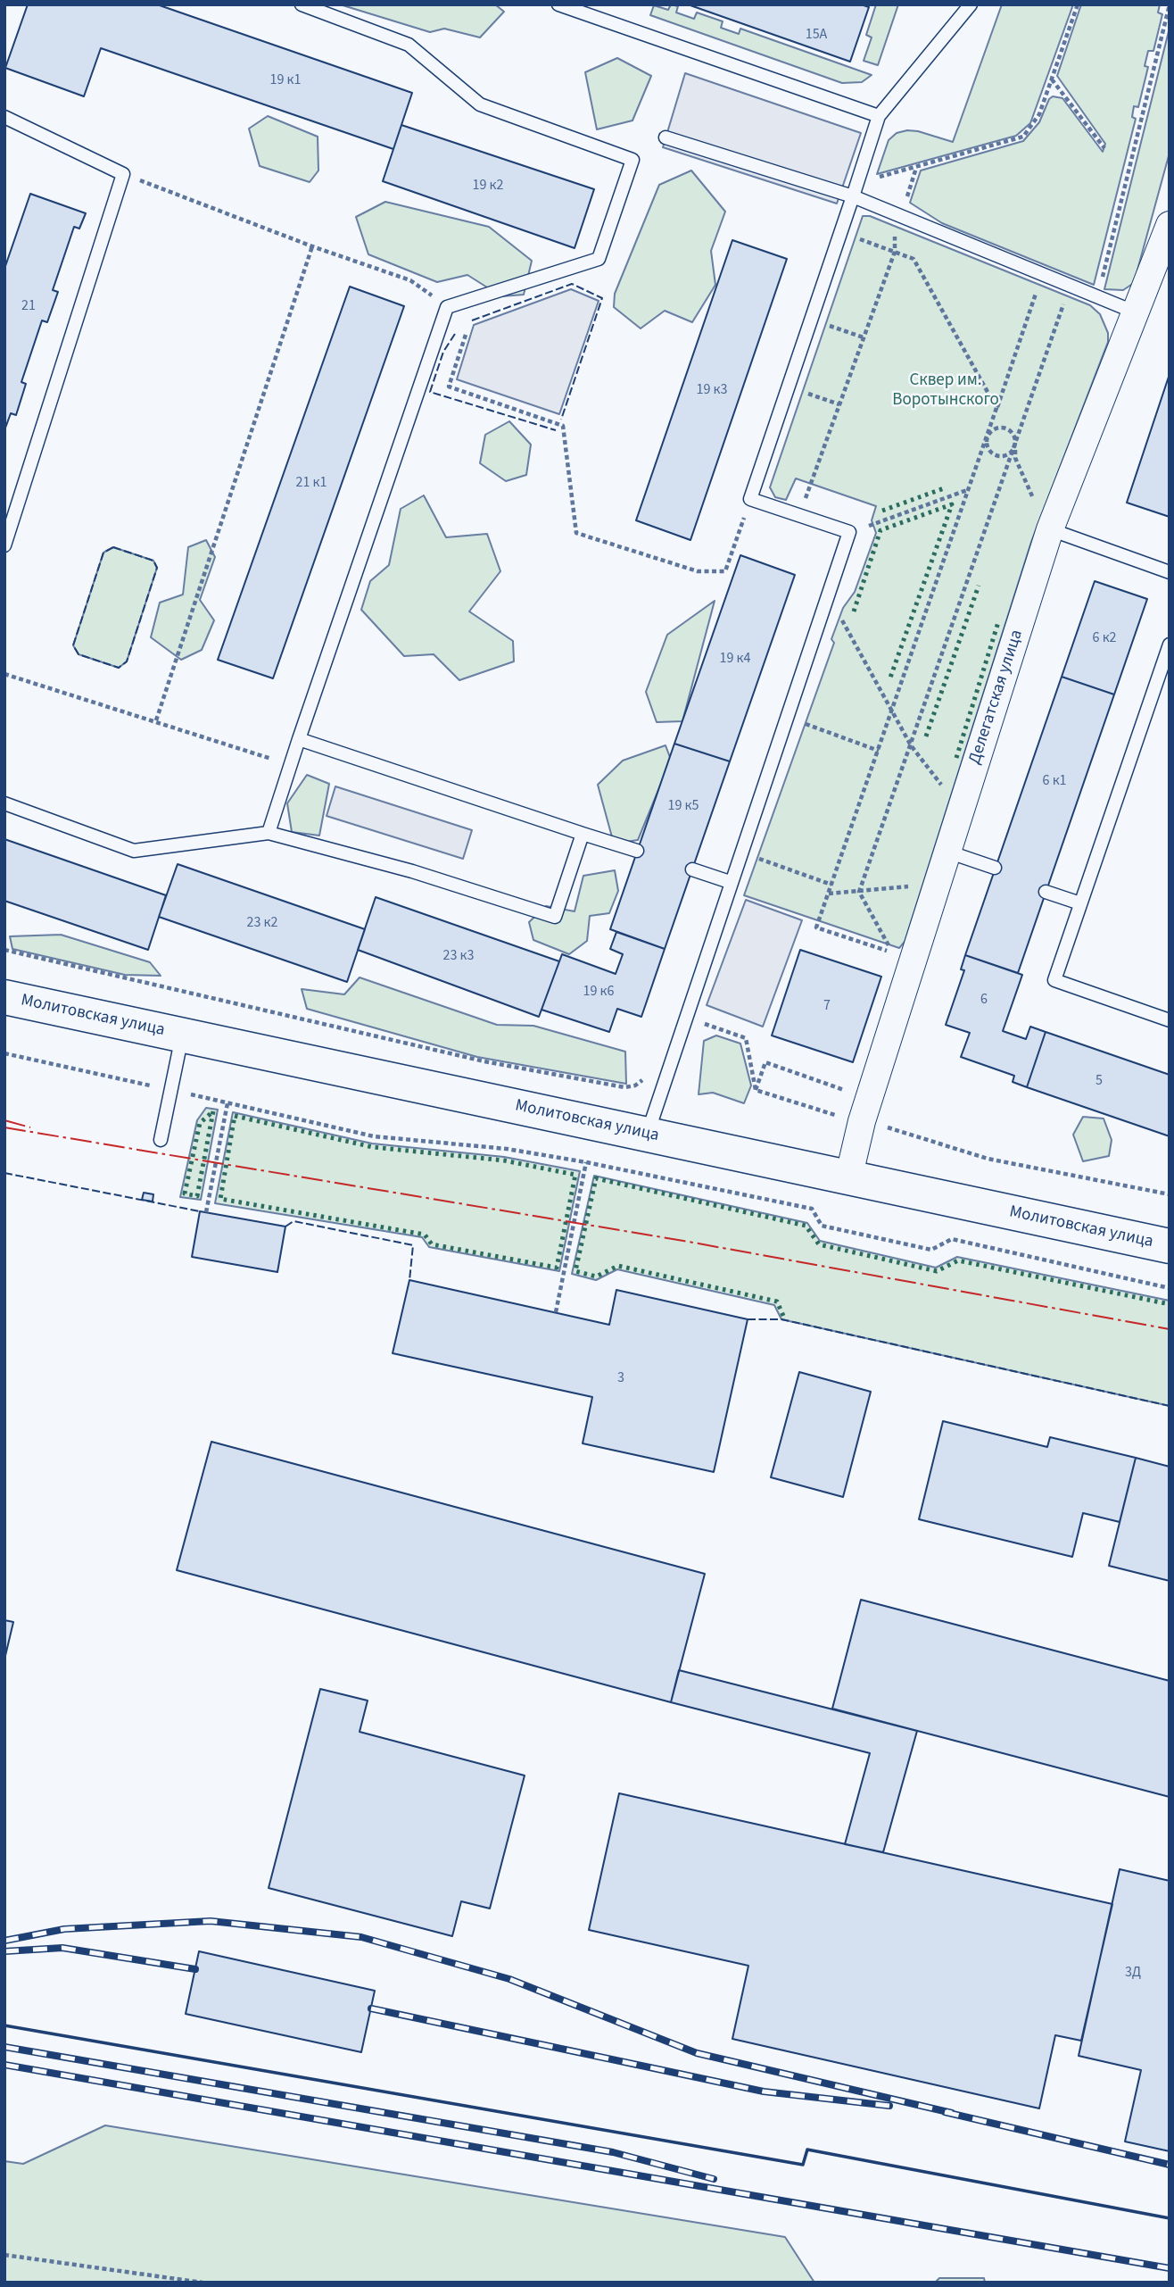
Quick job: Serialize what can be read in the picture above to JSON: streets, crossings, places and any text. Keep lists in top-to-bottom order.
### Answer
{
  "streets": {
    "street": ["Делегатская улица", "Молитовская улица"]
  },
  "crossings": [
    ["Делегатская улица", "Молитовская улица"]
  ],
  "parks": ["Сквер им. Воротынского"],
  "house_numbers": [
    "15А",
    "19 к1",
    "19 к2",
    "21",
    "19 к3",
    "21 к1",
    "6 к2",
    "19 к4",
    "6 к1",
    "19 к5",
    "23 к2",
    "23 к3",
    "19 к6",
    "6",
    "7",
    "5",
    "3",
    "3Д"
  ]
}
